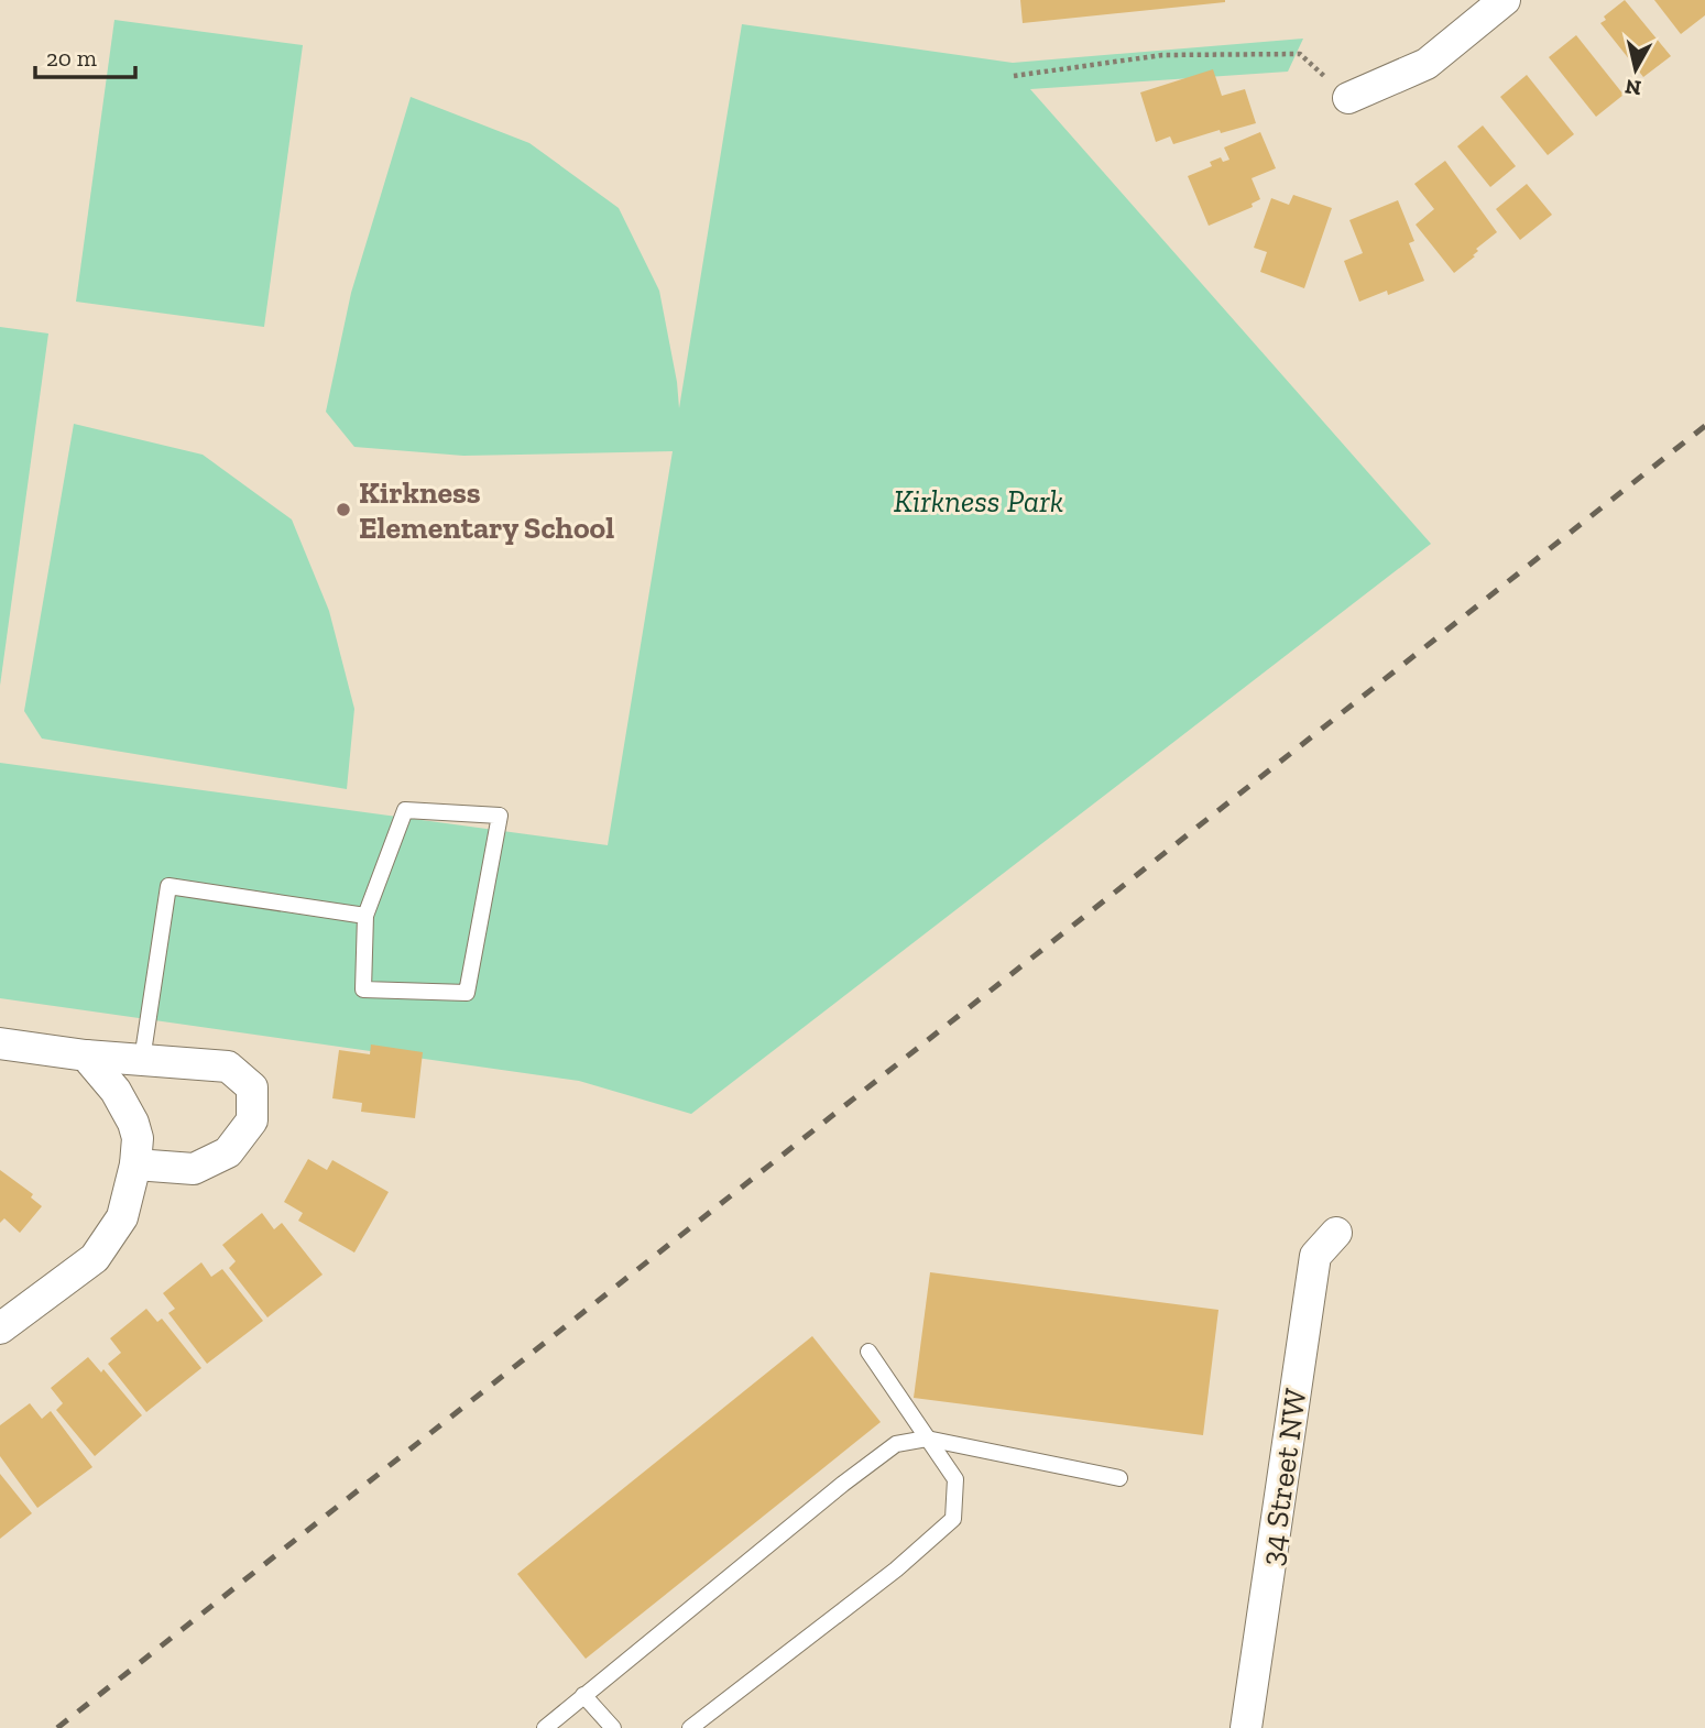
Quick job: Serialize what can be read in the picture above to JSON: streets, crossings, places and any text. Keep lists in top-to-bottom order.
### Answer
{
  "streets": {
    "street": ["34 Street NW"]
  },
  "parks": ["Kirkness Park"],
  "places": ["Kirkness Elementary School"],
  "scale_bar": "20 m",
  "north": "bottom"
}
